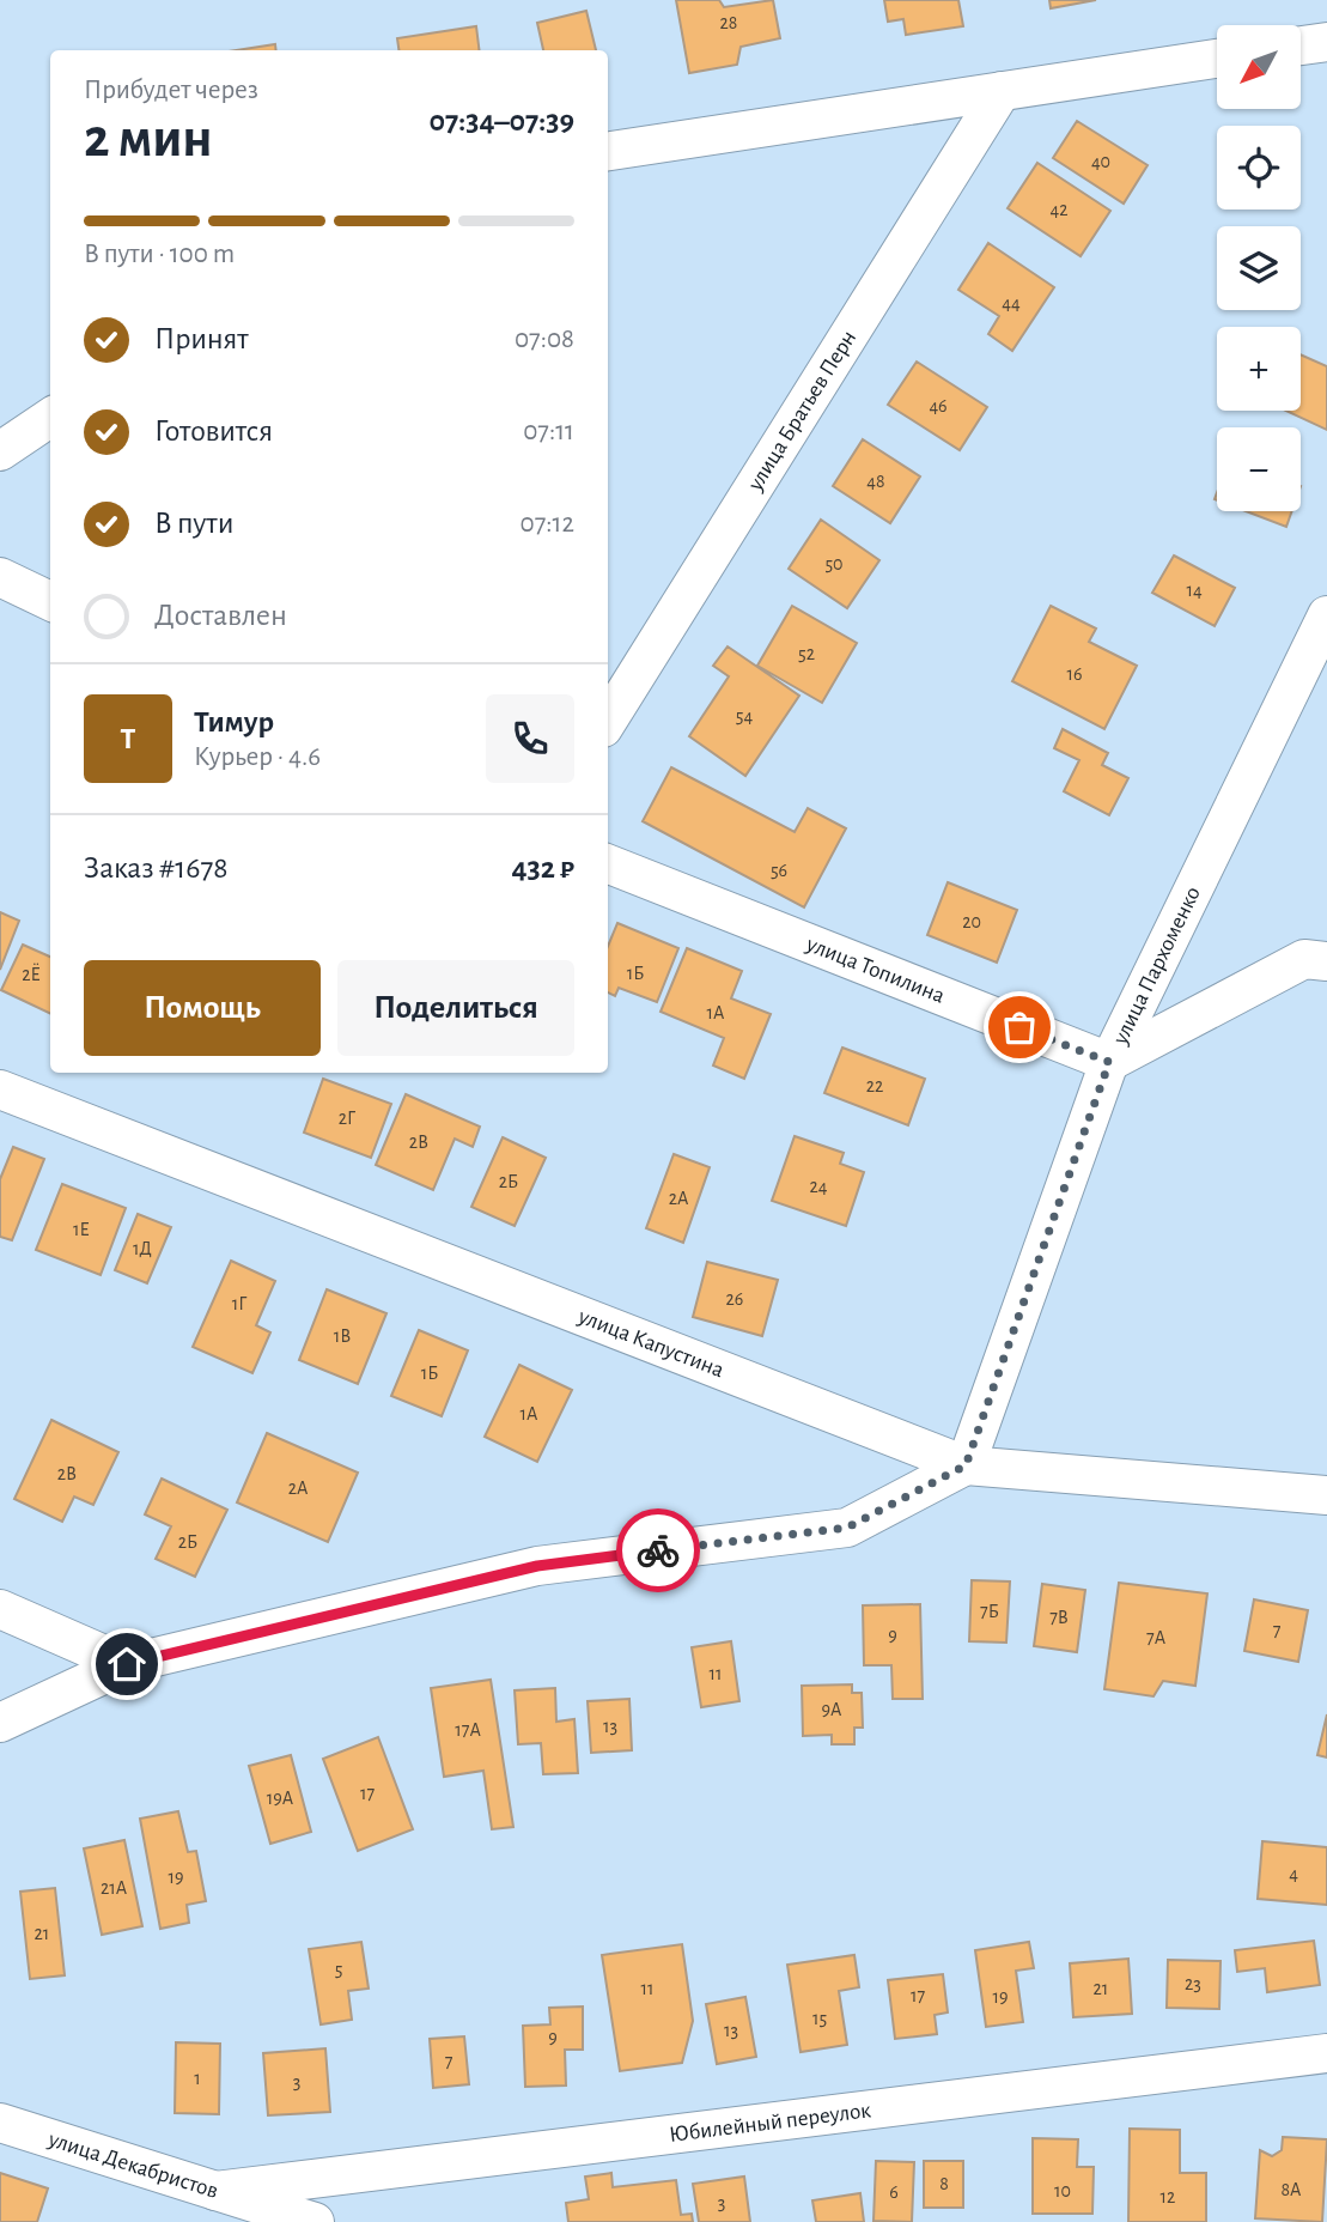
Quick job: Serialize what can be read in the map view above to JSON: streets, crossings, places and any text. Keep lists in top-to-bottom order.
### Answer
{
  "streets": {
    "street": [
      "улица Братьев Перн",
      "улица Пархоменко",
      "улица Топилина",
      "улица Капустина",
      "Юбилейный переулок",
      "улица Декабристов"
    ]
  },
  "crossings": [
    ["улица Пархоменко", "улица Топилина"],
    ["улица Пархоменко", "улица Капустина"],
    ["Юбилейный переулок", "улица Декабристов"]
  ],
  "house_numbers": [
    "28",
    "40",
    "42",
    "44",
    "46",
    "48",
    "50",
    "14",
    "52",
    "16",
    "54",
    "56",
    "20",
    "1Б",
    "2Ё",
    "1А",
    "22",
    "2Г",
    "2В",
    "2Б",
    "24",
    "2А",
    "1Е",
    "1Д",
    "26",
    "1Г",
    "1В",
    "1Б",
    "1А",
    "2В",
    "2А",
    "2Б",
    "7Б",
    "7В",
    "7",
    "9",
    "7А",
    "11",
    "9А",
    "13",
    "17А",
    "17",
    "19А",
    "4",
    "19",
    "21А",
    "21",
    "5",
    "23",
    "11",
    "21",
    "17",
    "19",
    "15",
    "13",
    "9",
    "7",
    "1",
    "3",
    "8",
    "8А",
    "10",
    "6",
    "12",
    "3"
  ],
  "north": "bottom left",
  "page": {
    "map_buttons": ["+", "−"],
    "heading": ["2 мин", "Прибудет через", "07:34–07:39"],
    "panel": [
      "Тимур",
      "Курьер · 4.6",
      "Заказ #1678",
      "432 ₽"
    ],
    "bar": "В пути · 100 m",
    "list": [
      ["Принят", "07:08"],
      ["Готовится", "07:11"],
      ["В пути", "07:12"],
      "Доставлен"
    ],
    "round": "Т",
    "buttons": ["Помощь", "Поделиться"]
  }
}
